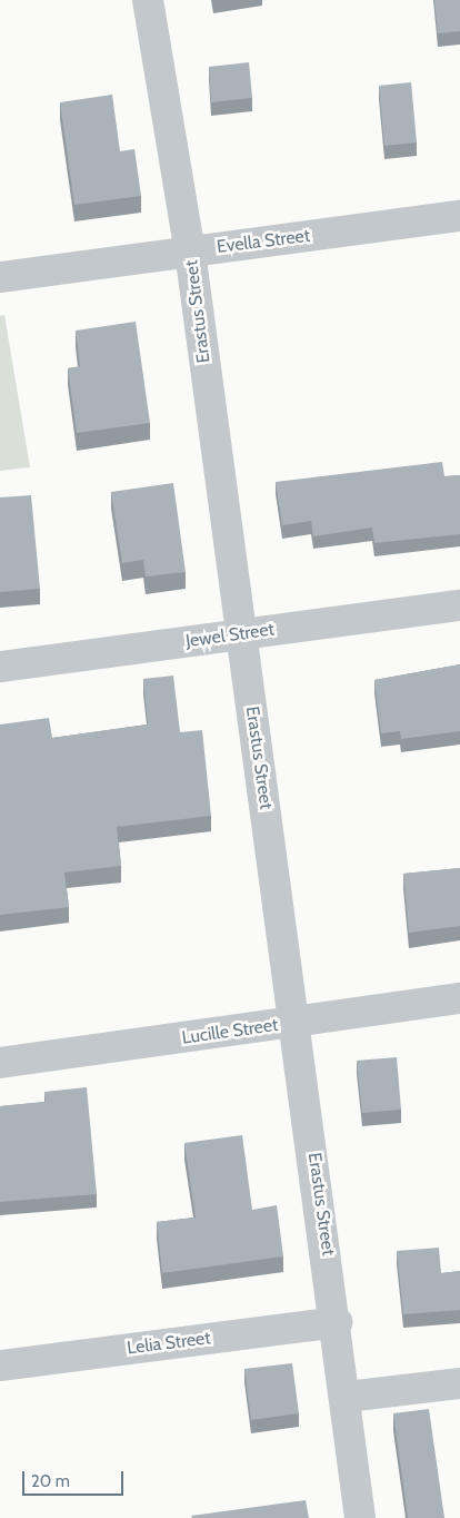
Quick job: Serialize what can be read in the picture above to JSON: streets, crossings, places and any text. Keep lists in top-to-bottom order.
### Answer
{
  "streets": {
    "street": [
      "Evella Street",
      "Erastus Street",
      "Jewel Street",
      "Lucille Street",
      "Lelia Street"
    ]
  },
  "crossings": [
    ["Evella Street", "Erastus Street"],
    ["Erastus Street", "Jewel Street"],
    ["Erastus Street", "Lucille Street"],
    ["Erastus Street", "Lelia Street"]
  ],
  "scale_bar": "20 m"
}
